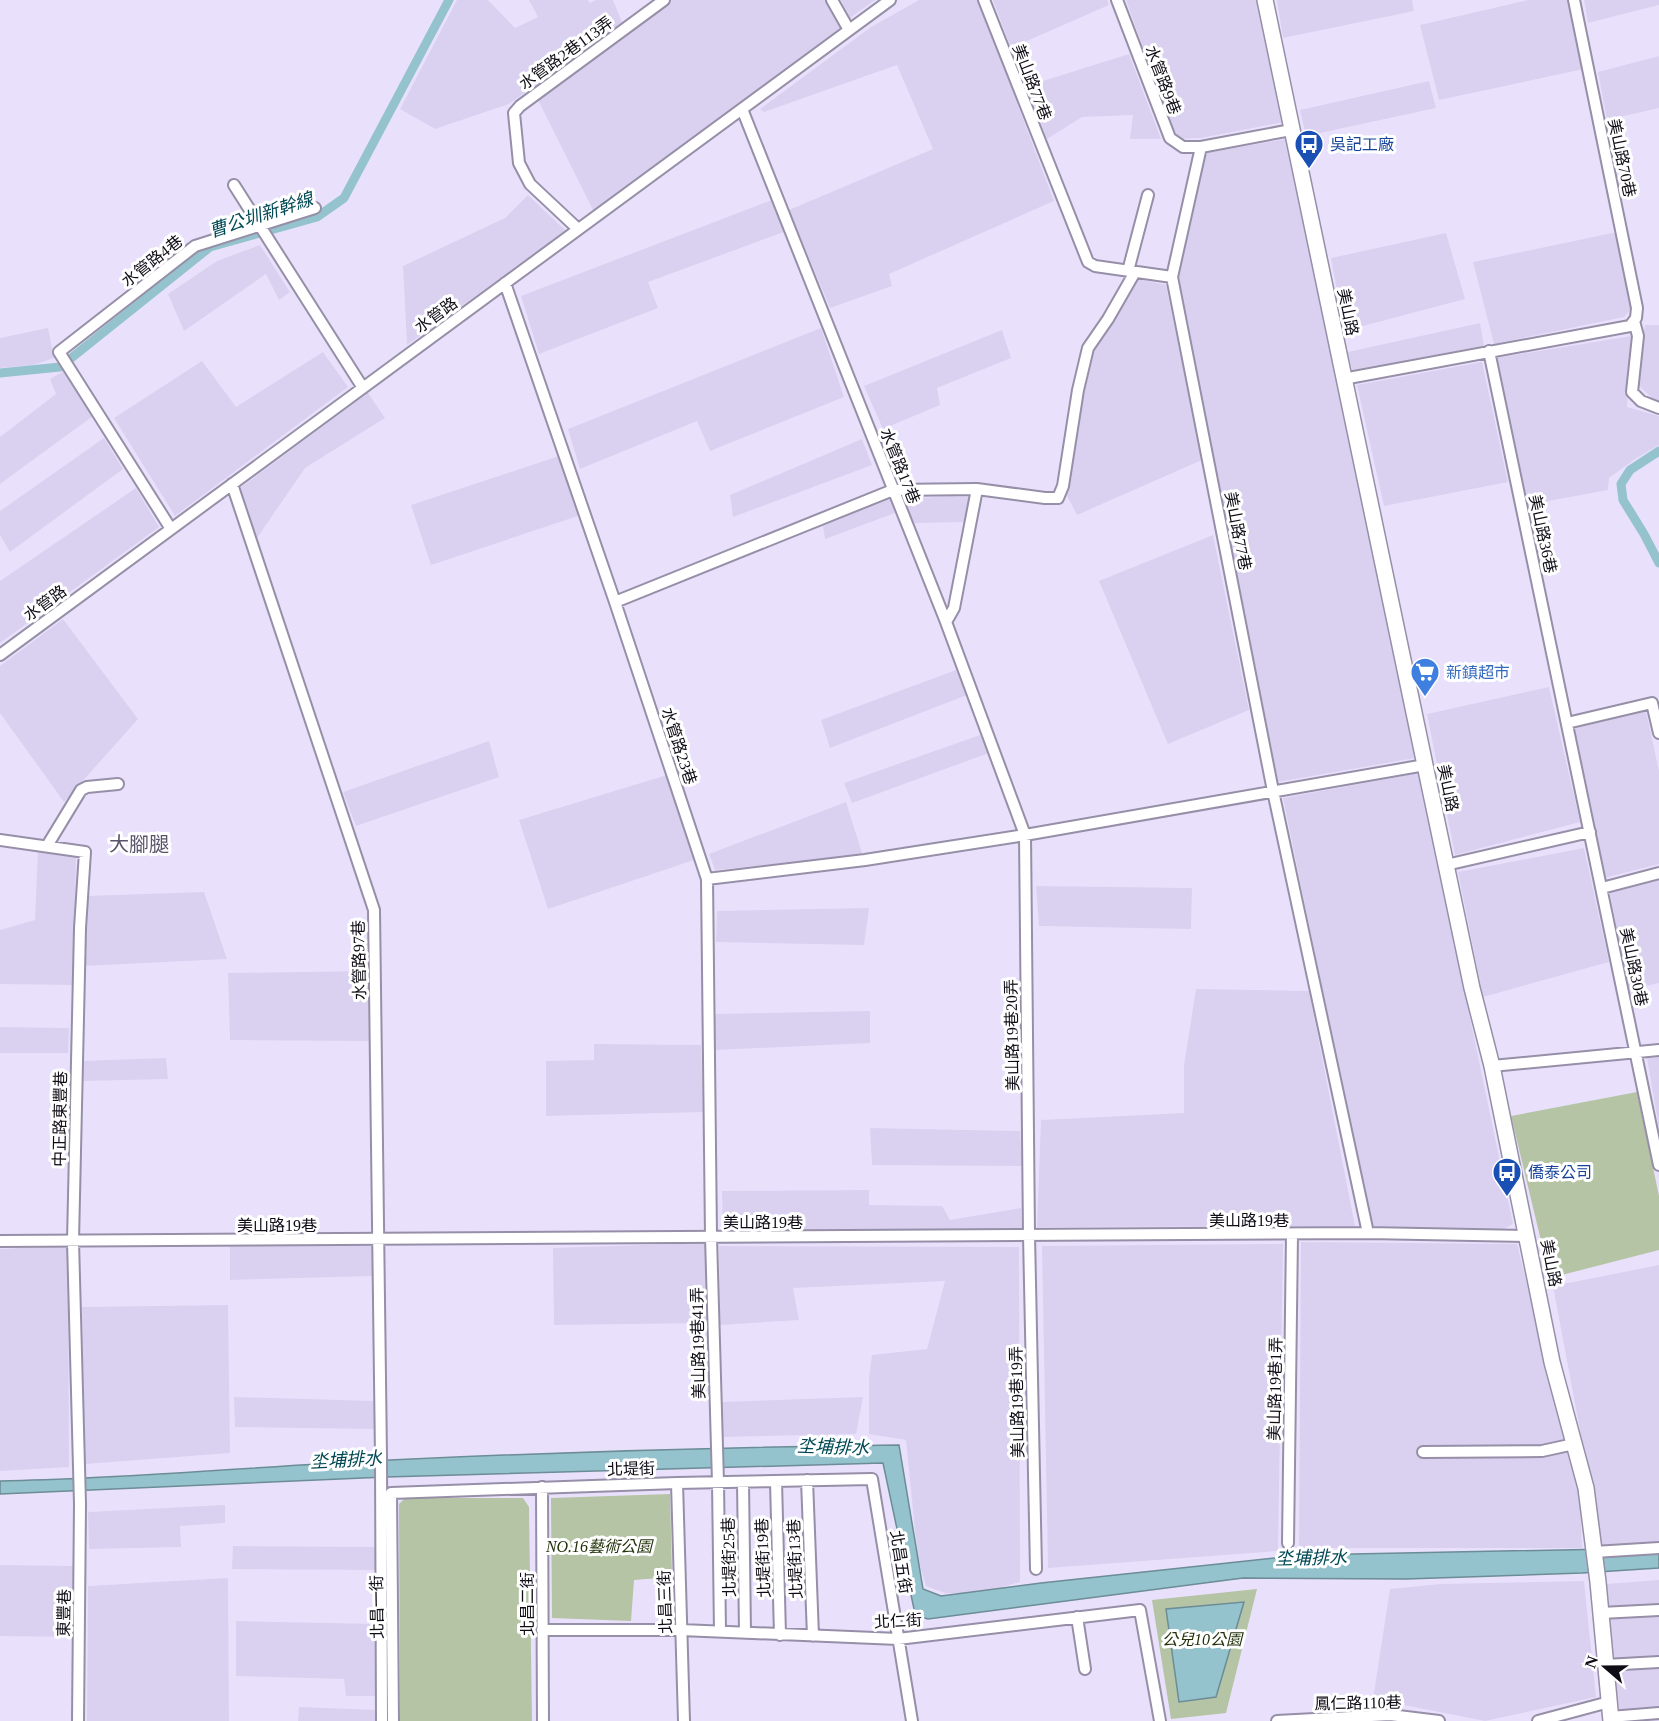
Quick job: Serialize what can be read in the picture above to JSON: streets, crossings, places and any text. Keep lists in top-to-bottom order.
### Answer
{
  "streets": {
    "street": [
      "水管路2巷113弄",
      "水管路9巷",
      "美山路77巷",
      "美山路70巷",
      "水管路4巷",
      "美山路",
      "水管路",
      "水管路17巷",
      "美山路36巷",
      "水管路23巷",
      "水管路97巷",
      "美山路30巷",
      "美山路19巷20弄",
      "中正路東豐巷",
      "美山路19巷",
      "美山路19巷41弄",
      "美山路19巷1弄",
      "美山路19巷19弄",
      "北堤街",
      "北堤街25巷",
      "北堤街19巷",
      "北堤街13巷",
      "北昌五街",
      "北昌三街",
      "北昌二街",
      "北昌一街",
      "東豐巷",
      "北仁街",
      "鳳仁路110巷"
    ]
  },
  "crossings": [
    ["水管路2巷113弄", "水管路"],
    ["水管路9巷", "美山路77巷"],
    ["美山路77巷", "美山路19巷"],
    ["水管路4巷", "水管路"],
    ["美山路", "美山路19巷"],
    ["水管路", "水管路17巷"],
    ["水管路", "水管路23巷"],
    ["水管路", "水管路97巷"],
    ["水管路17巷", "美山路19巷20弄"],
    ["美山路36巷", "美山路30巷"],
    ["水管路23巷", "美山路19巷"],
    ["水管路23巷", "美山路19巷41弄"],
    ["水管路97巷", "美山路19巷"],
    ["水管路97巷", "北堤街"],
    ["水管路97巷", "北昌一街"],
    ["美山路19巷20弄", "美山路19巷"],
    ["美山路19巷20弄", "美山路19巷19弄"],
    ["中正路東豐巷", "美山路19巷"],
    ["中正路東豐巷", "東豐巷"],
    ["美山路19巷", "美山路19巷41弄"],
    ["美山路19巷", "美山路19巷1弄"],
    ["美山路19巷", "美山路19巷19弄"],
    ["美山路19巷41弄", "北堤街"],
    ["美山路19巷41弄", "北仁街"],
    ["北堤街", "北堤街25巷"],
    ["北堤街", "北堤街19巷"],
    ["北堤街", "北堤街13巷"],
    ["北堤街", "北昌五街"],
    ["北堤街", "北昌三街"],
    ["北堤街", "北昌二街"],
    ["北堤街", "北昌一街"],
    ["北堤街25巷", "北仁街"],
    ["北堤街19巷", "北仁街"],
    ["北堤街13巷", "北仁街"],
    ["北昌五街", "北仁街"],
    ["北昌三街", "北仁街"],
    ["北昌二街", "北仁街"]
  ],
  "districts": ["大腳腿"],
  "water": ["曹公圳新幹線", "坔埔排水"],
  "parks": ["NO.16藝術公園", "公兒10公園"],
  "places": {
    "bus stop": ["吳記工廠", "僑泰公司"],
    "supermarket": ["新鎮超市"]
  },
  "north": "left"
}
